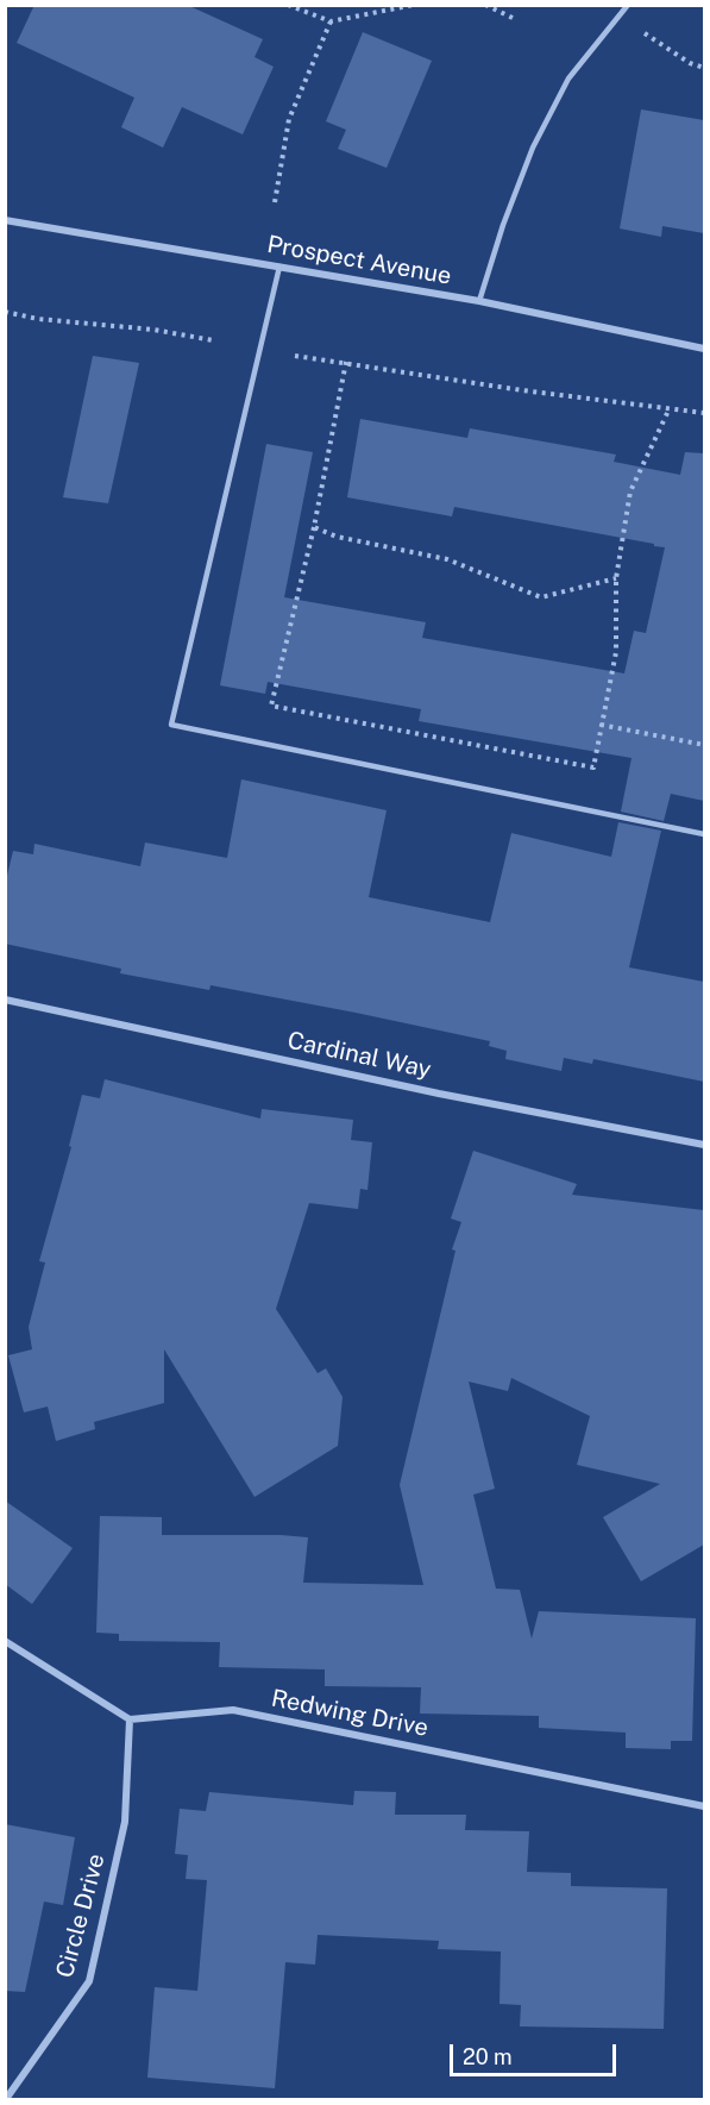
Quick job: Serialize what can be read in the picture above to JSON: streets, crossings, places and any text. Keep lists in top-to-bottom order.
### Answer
{
  "streets": {
    "street": [
      "Prospect Avenue",
      "Cardinal Way",
      "Redwing Drive",
      "Circle Drive"
    ]
  },
  "crossings": [
    ["Redwing Drive", "Circle Drive"]
  ],
  "scale_bar": "20 m"
}
